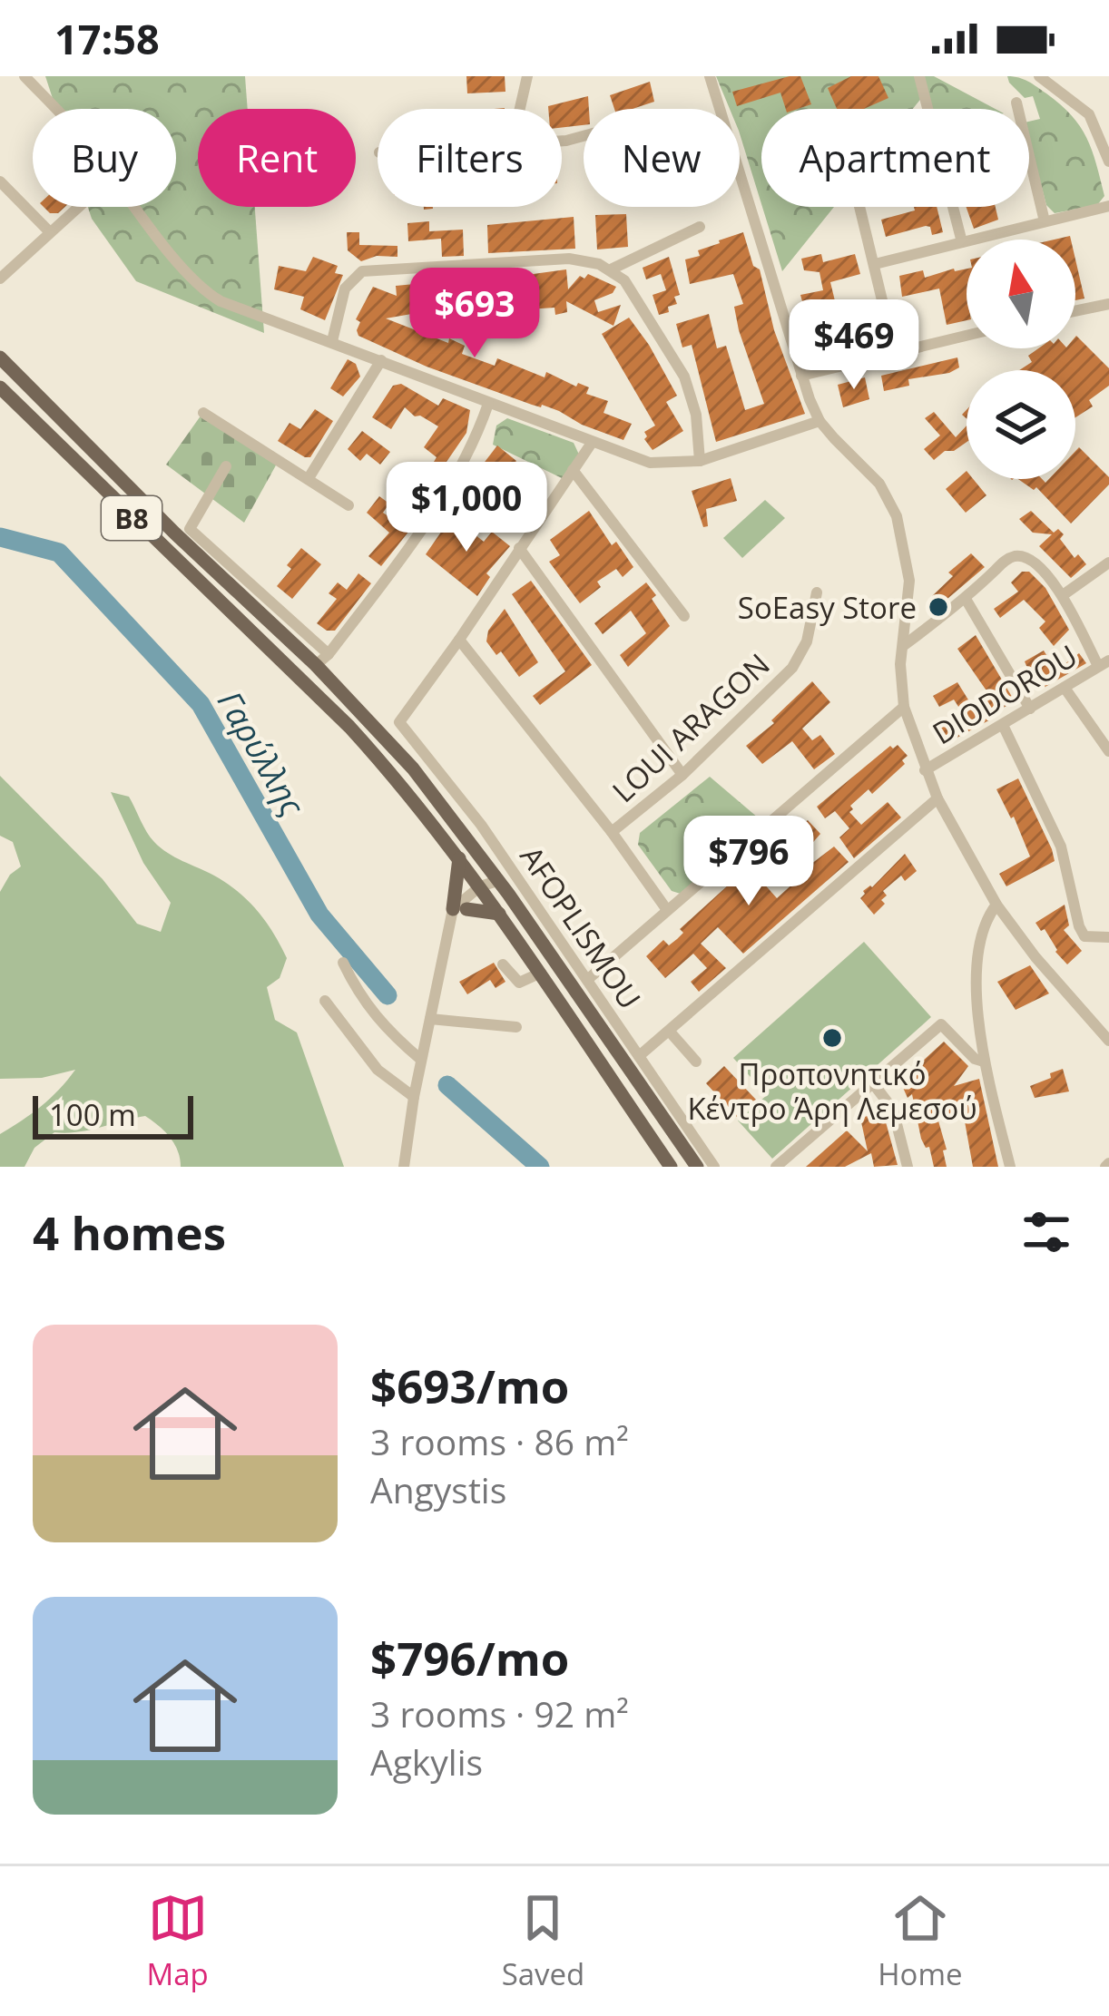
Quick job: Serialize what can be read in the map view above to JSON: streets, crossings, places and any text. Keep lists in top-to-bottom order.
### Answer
{
  "streets": {
    "main road": ["B8"],
    "street": ["DIODOROU", "LOUI ARAGON", "AFOPLISMOU"]
  },
  "water": ["Γαρύλλης"],
  "places": ["SoEasy Store", "Προπονητικό Κέντρο Άρη Λεμεσού"],
  "scale_bar": "100 m",
  "north": "top",
  "page": {
    "status": "17:58",
    "chip": [
      "Buy",
      "Rent",
      "Filters",
      "New",
      "Apartment"
    ],
    "price": [
      "$693",
      "$469",
      "$1,000",
      "$796"
    ],
    "scale": "100 m",
    "heading": "4 homes",
    "list": [
      {
        "name": "$693/mo",
        "note": "3 rooms · 86 m² · Angystis"
      },
      {
        "name": "$796/mo",
        "note": "3 rooms · 92 m² · Agkylis"
      }
    ],
    "tabs": ["Map", "Saved", "Home"]
  }
}
